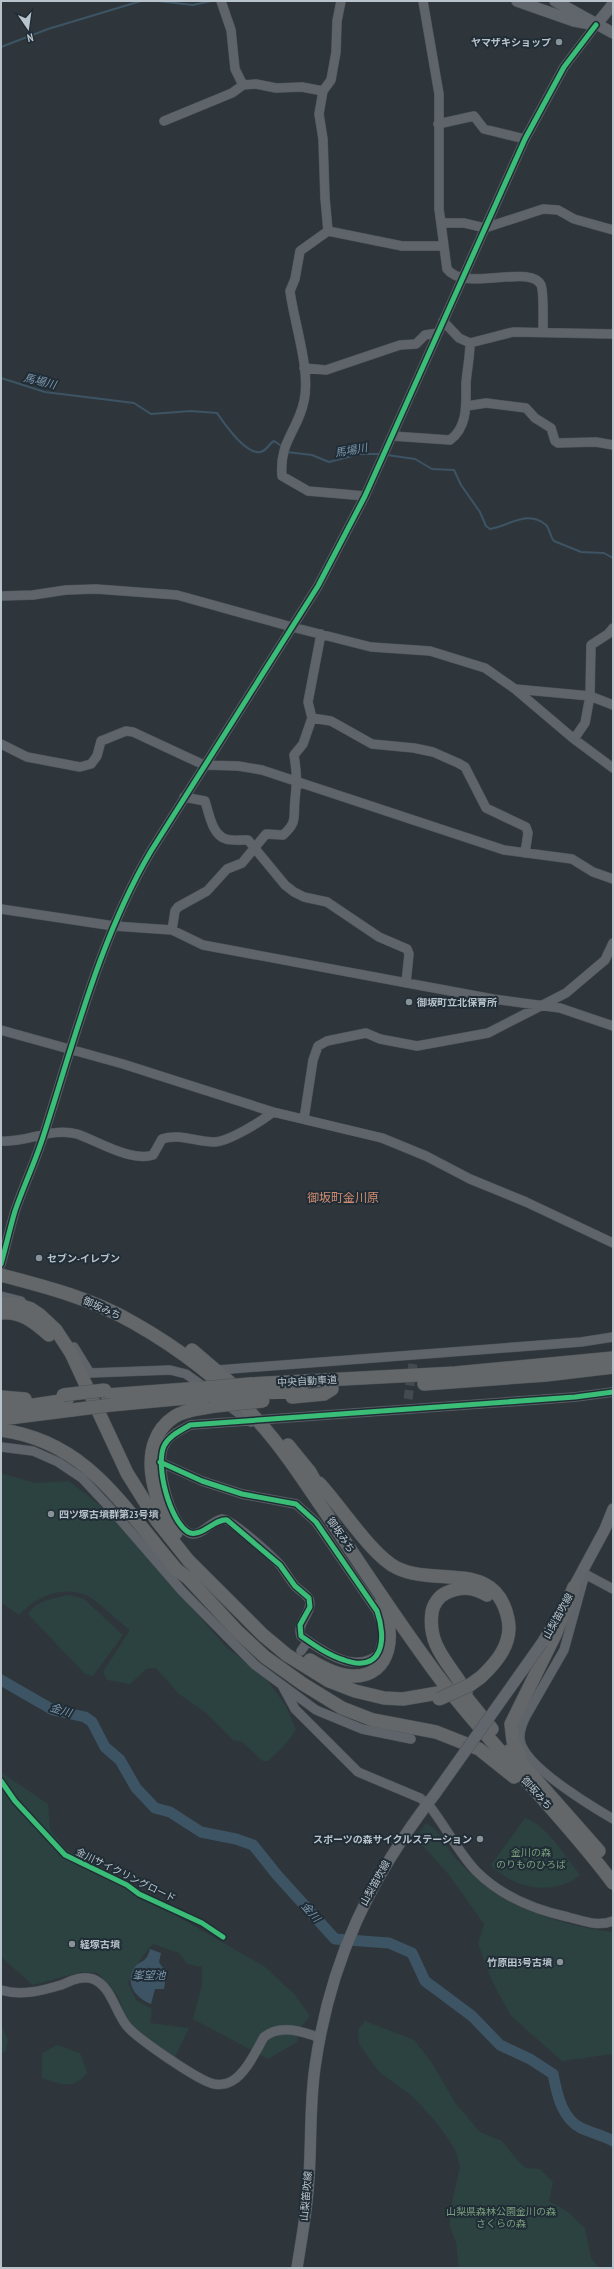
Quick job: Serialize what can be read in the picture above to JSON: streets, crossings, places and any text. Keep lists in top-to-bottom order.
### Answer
{
  "streets": {
    "highway": ["御坂みち", "中央自動車道"],
    "main road": ["山梨笛吹線"],
    "cycle path": ["金川サイクリングロード"]
  },
  "districts": ["御坂町金川原"],
  "water": ["馬場川", "金川", "峯望池"],
  "parks": ["金川の森 のりものひろば", "山梨県森林公園金川の森 さくらの森"],
  "places": [
    "ヤマザキショップ",
    "御坂町立北保育所",
    "セブン-イレブン",
    "四ツ塚古墳群第23号墳",
    "スポーツの森サイクルステーション",
    "経塚古墳",
    "竹原田3号古墳"
  ],
  "north": "bottom"
}
